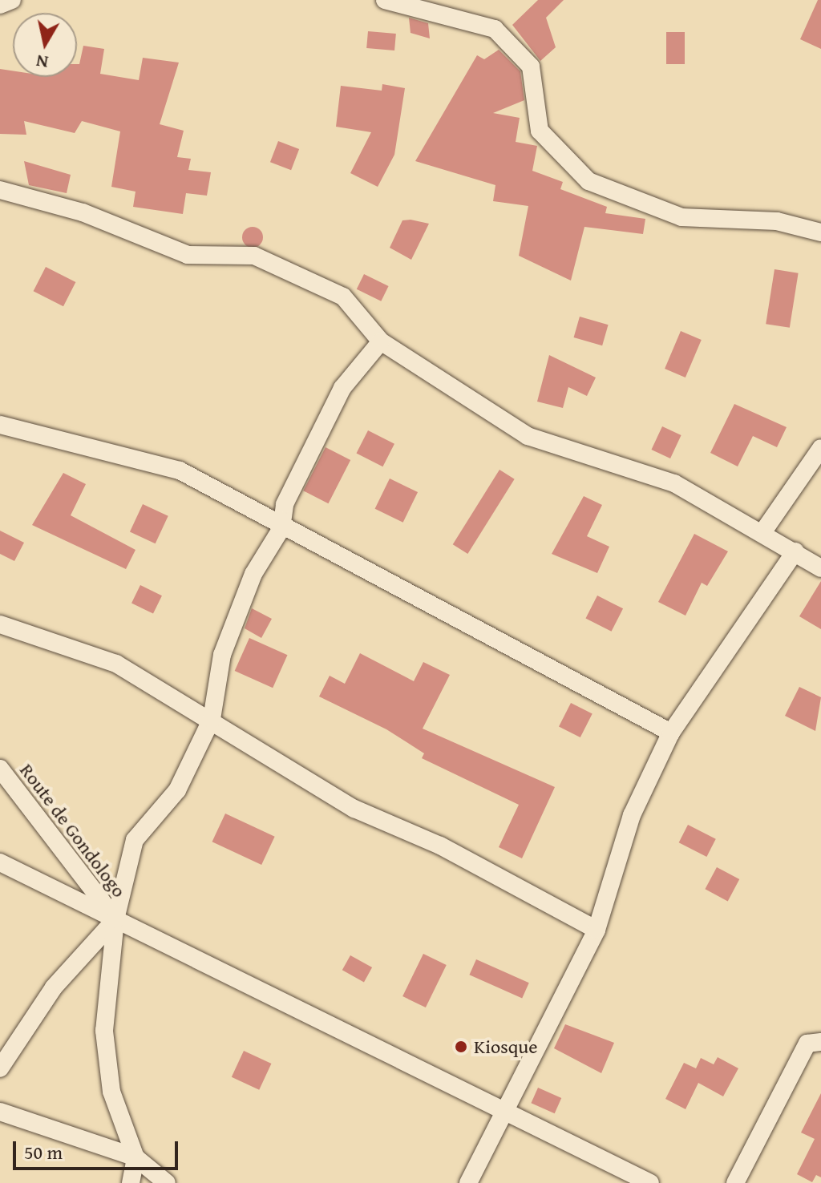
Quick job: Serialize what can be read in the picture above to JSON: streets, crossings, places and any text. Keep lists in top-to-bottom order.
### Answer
{
  "streets": {
    "street": ["Route de Gondologo"]
  },
  "places": ["Kiosque"],
  "scale_bar": "50 m",
  "north": "bottom"
}
